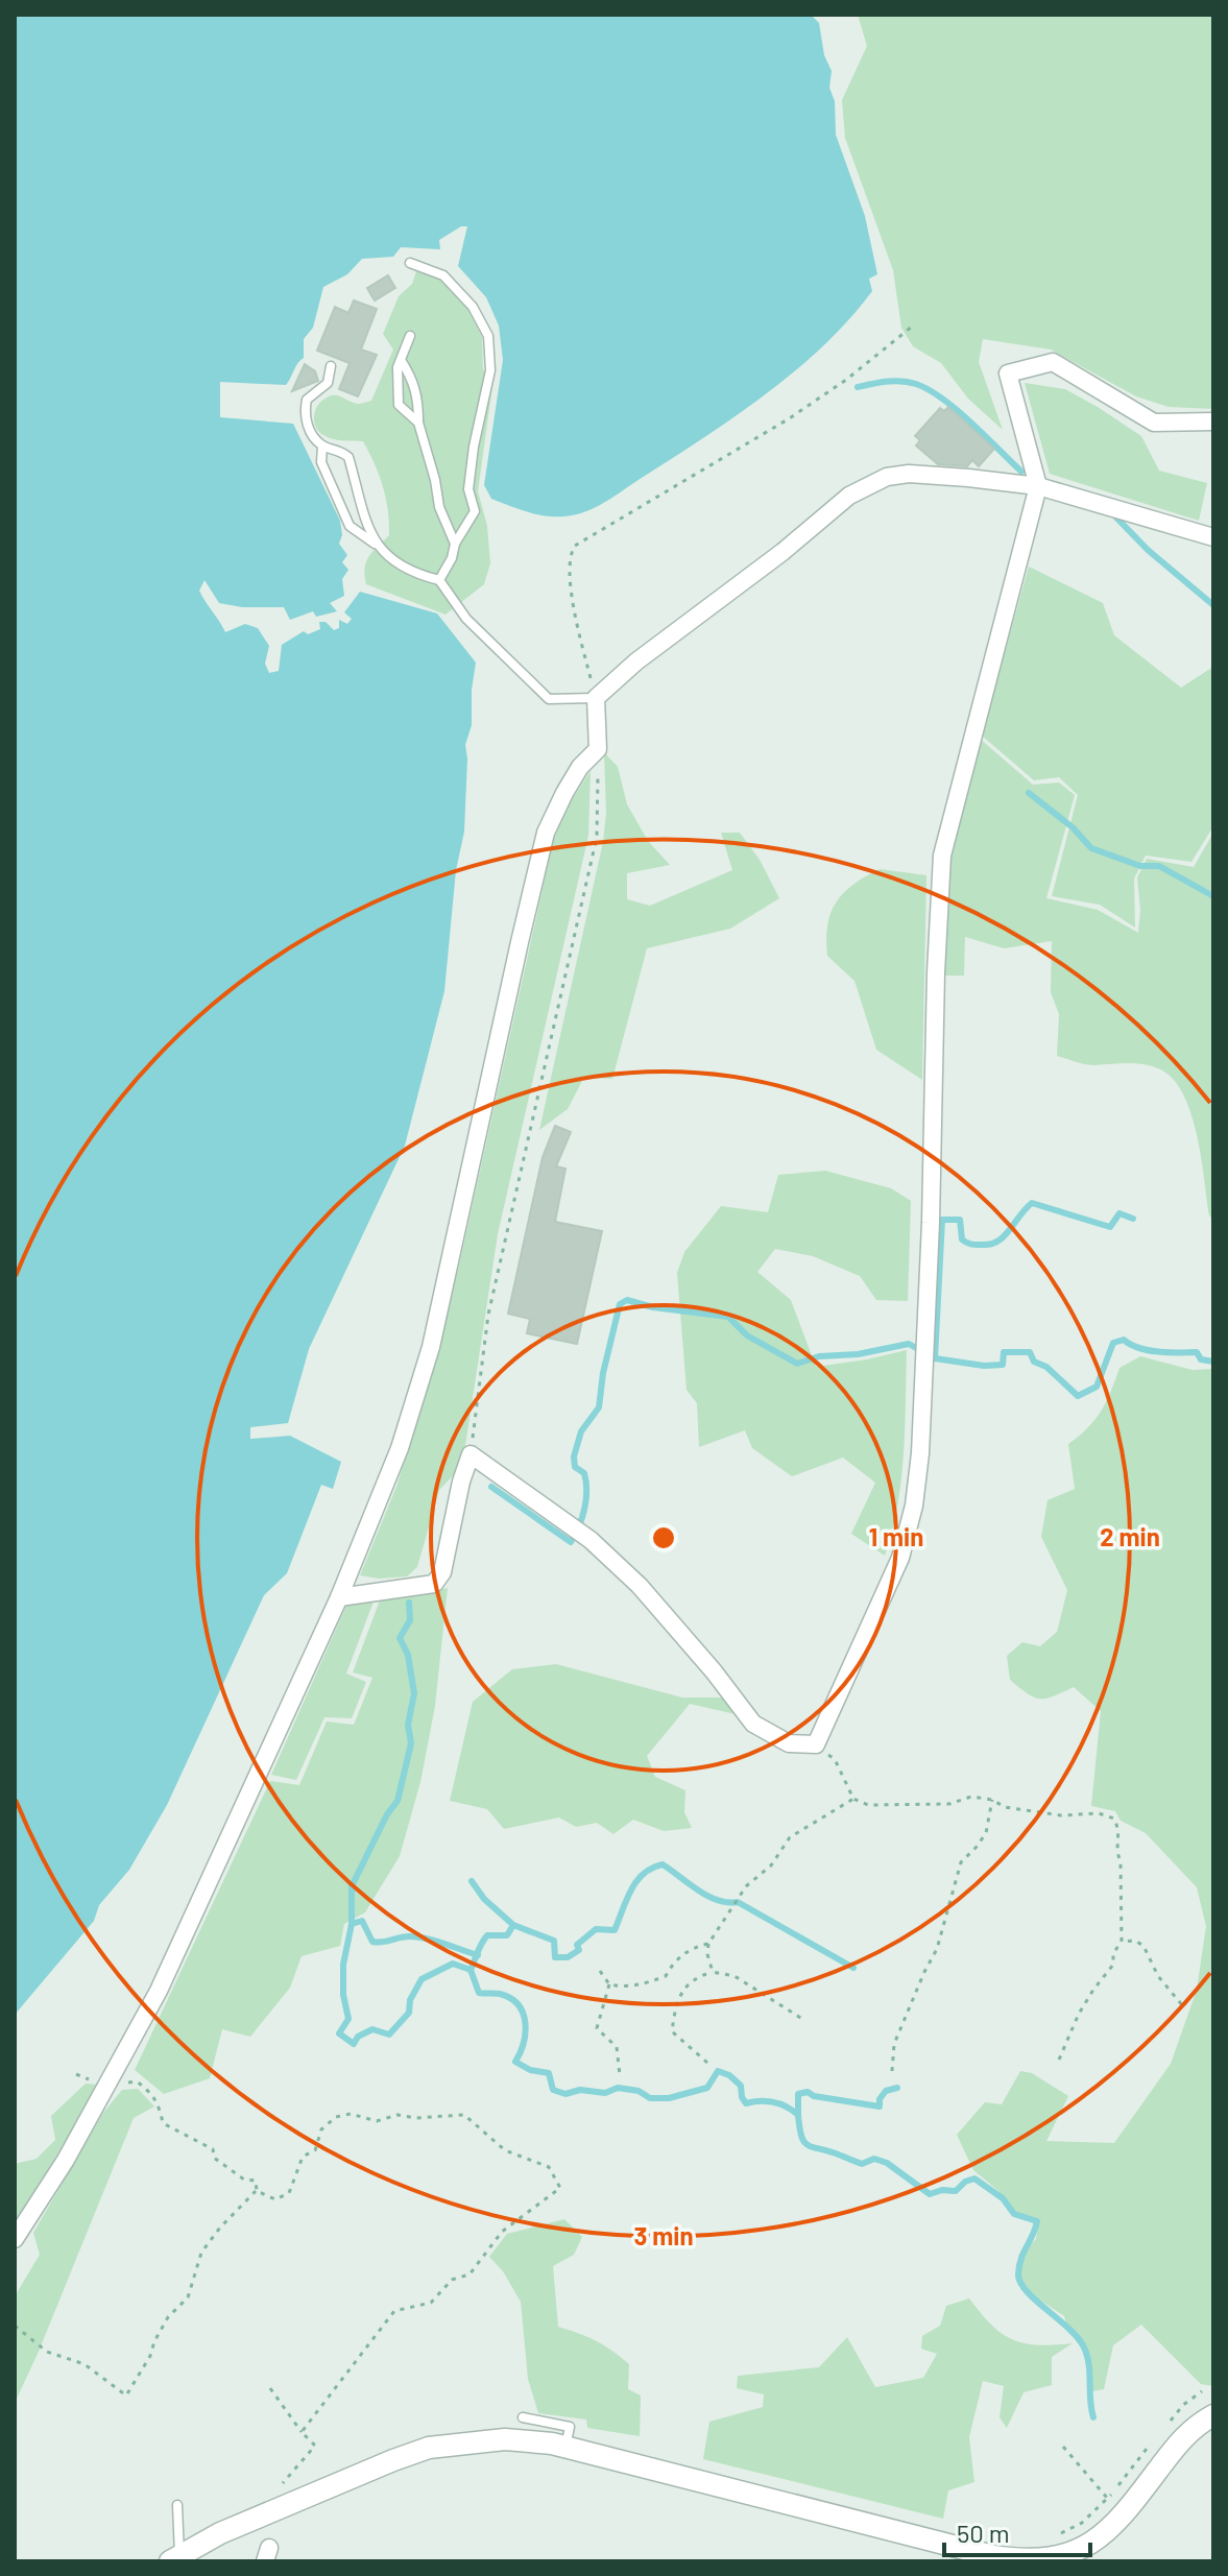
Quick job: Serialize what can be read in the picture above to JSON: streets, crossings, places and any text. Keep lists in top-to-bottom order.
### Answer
{
  "scale_bar": "50 m",
  "rings": ["1 min", "2 min", "3 min"]
}
